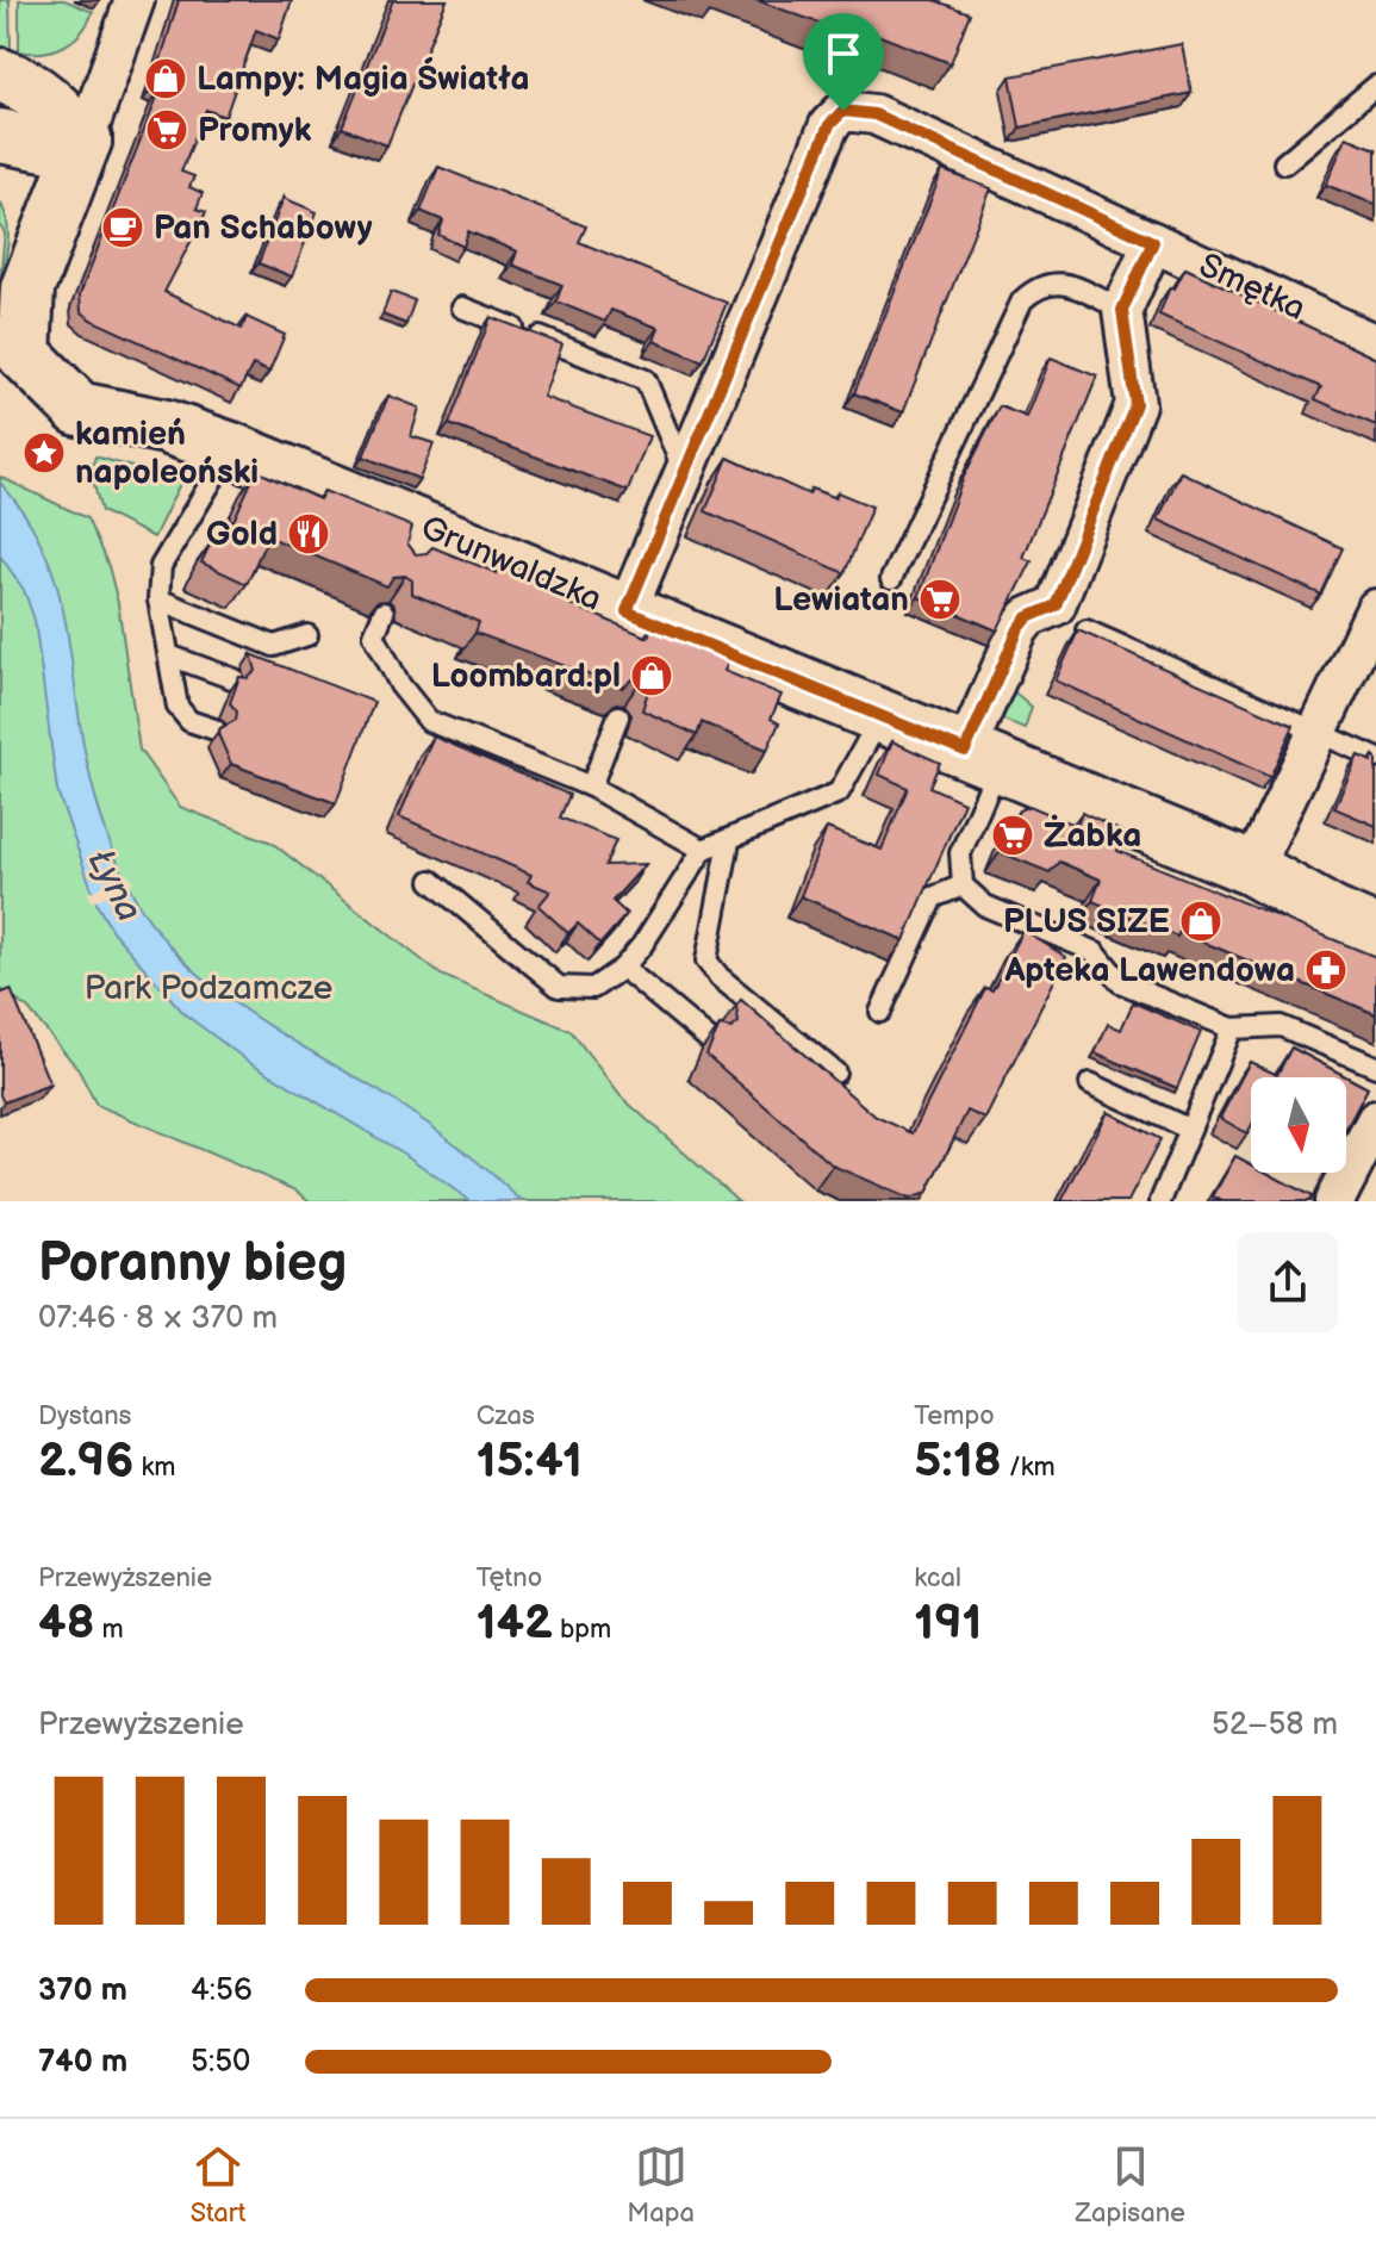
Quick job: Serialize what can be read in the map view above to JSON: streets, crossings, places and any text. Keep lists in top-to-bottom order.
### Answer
{
  "streets": {
    "street": ["Smętka", "Grunwaldzka"]
  },
  "crossings": [
    ["Smętka", "Grunwaldzka"]
  ],
  "water": ["Łyna"],
  "parks": ["Park Podzamcze"],
  "places": {
    "shop": ["Lampy: Magia Światła", "Loombard.pl", "PLUS SIZE"],
    "supermarket": ["Promyk", "Lewiatan", "Żabka"],
    "cafe": ["Pan Schabowy"],
    "place": ["kamień napoleoński"],
    "restaurant": ["Gold"],
    "pharmacy": ["Apteka Lawendowa"]
  },
  "north": "bottom",
  "page": {
    "heading": ["Poranny bieg", "07:46 · 8 × 370 m"],
    "stats": [
      ["Dystans", "2.96 km"],
      ["Czas", "15:41"],
      ["Tempo", "5:18 /km"],
      ["Przewyższenie", "48 m"],
      ["Tętno", "142 bpm"],
      ["kcal", "191"]
    ],
    "chart": ["Przewyższenie", "52–58 m"],
    "list": [
      {
        "name": "370 m",
        "note": "4:56"
      },
      {
        "name": "740 m",
        "note": "5:50"
      }
    ],
    "tabs": ["Start", "Mapa", "Zapisane"]
  }
}
